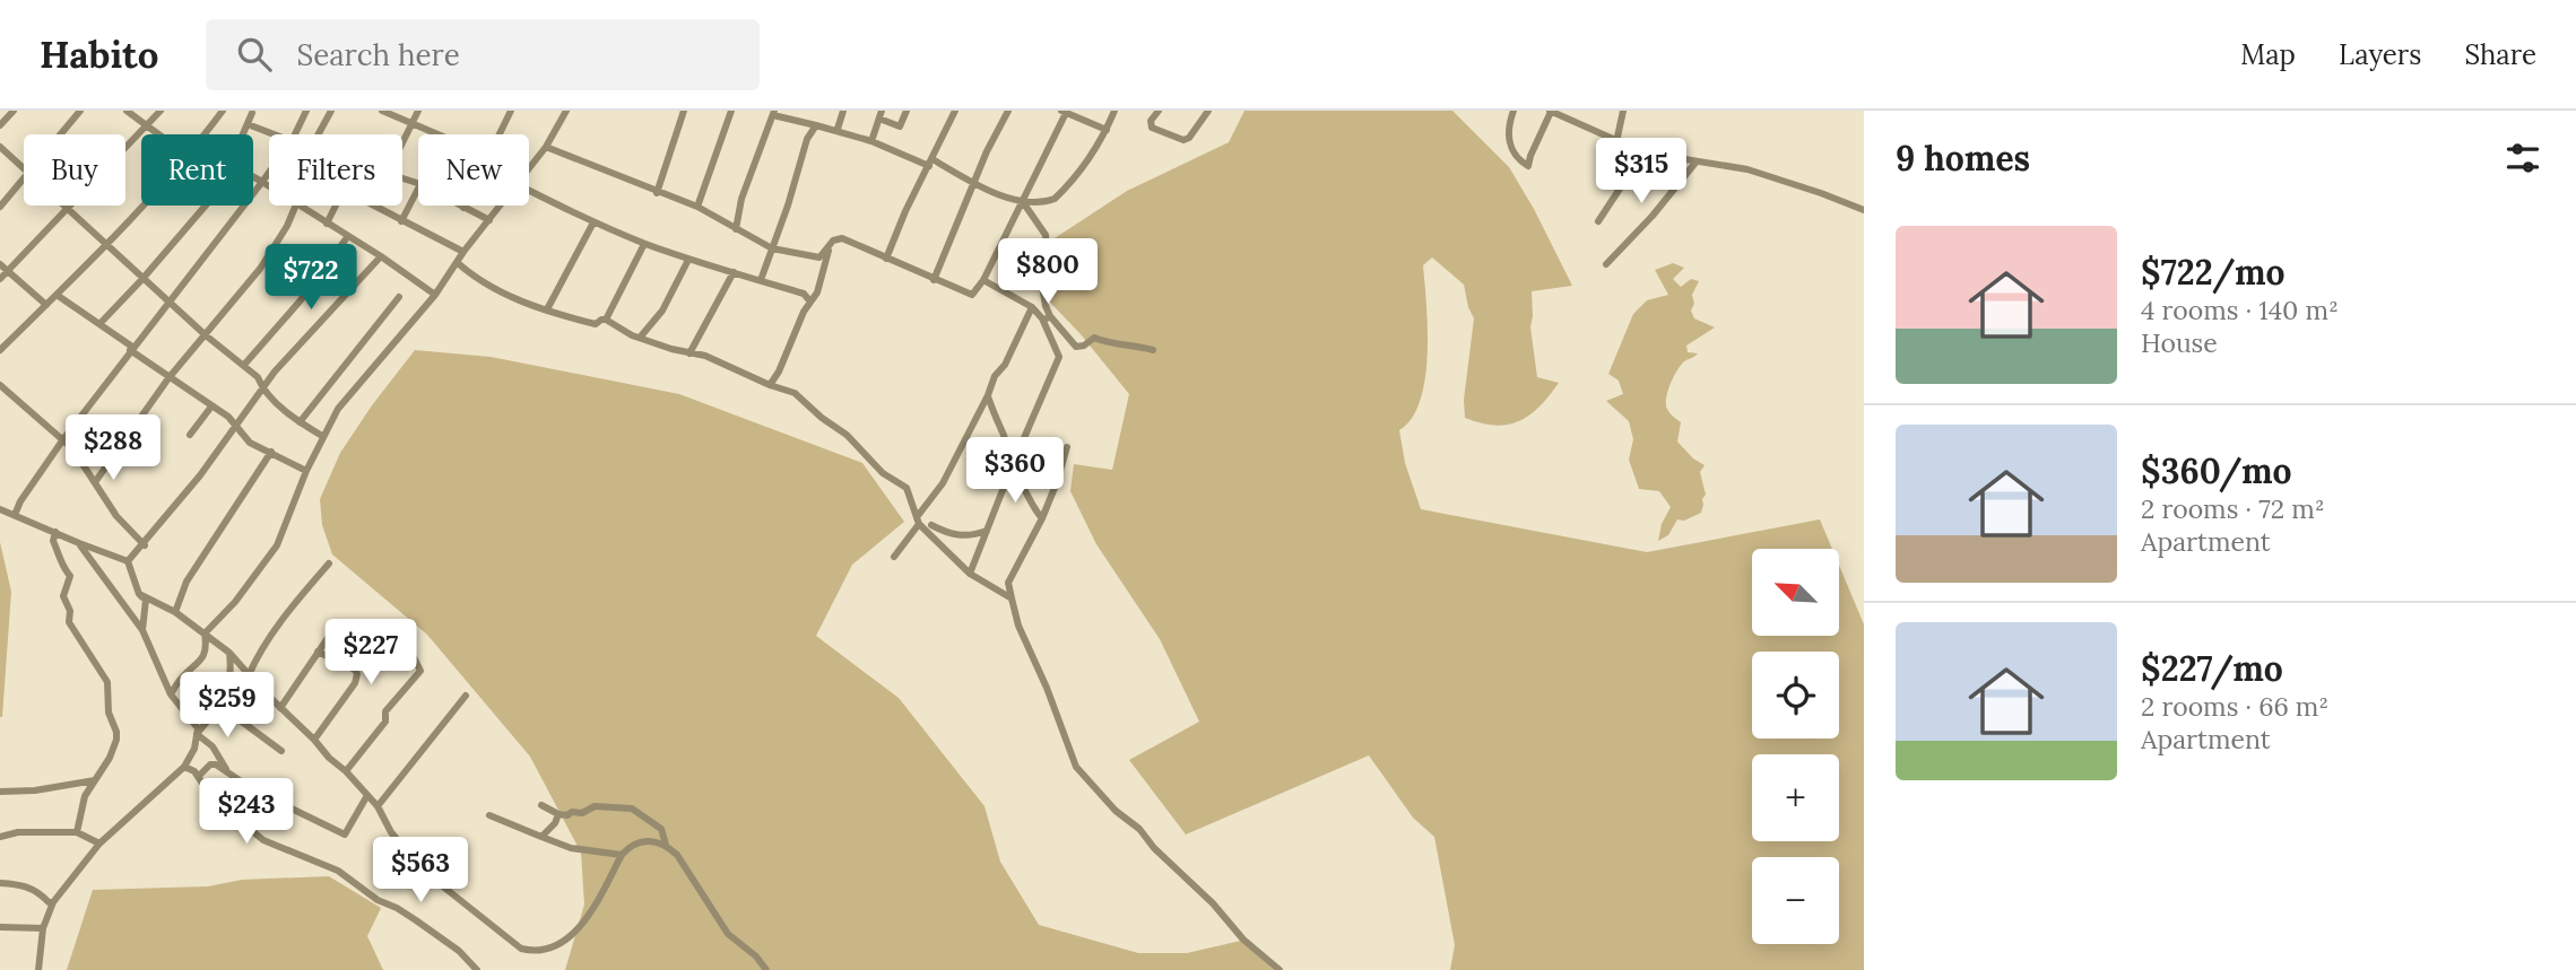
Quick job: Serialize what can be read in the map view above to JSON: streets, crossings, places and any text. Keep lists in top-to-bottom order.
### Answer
{
  "north": "top left",
  "page": {
    "header": "Habito",
    "search": "Search here",
    "nav": ["Map", "Layers", "Share"],
    "heading": "9 homes",
    "chip": [
      "Buy",
      "Rent",
      "Filters",
      "New"
    ],
    "price": [
      "$315",
      "$800",
      "$722",
      "$288",
      "$360",
      "$227",
      "$259",
      "$243",
      "$563"
    ],
    "list": [
      {
        "name": "$722/mo",
        "note": "4 rooms · 140 m² · House"
      },
      {
        "name": "$360/mo",
        "note": "2 rooms · 72 m² · Apartment"
      },
      {
        "name": "$227/mo",
        "note": "2 rooms · 66 m² · Apartment"
      }
    ],
    "map_buttons": ["+", "−"]
  }
}
